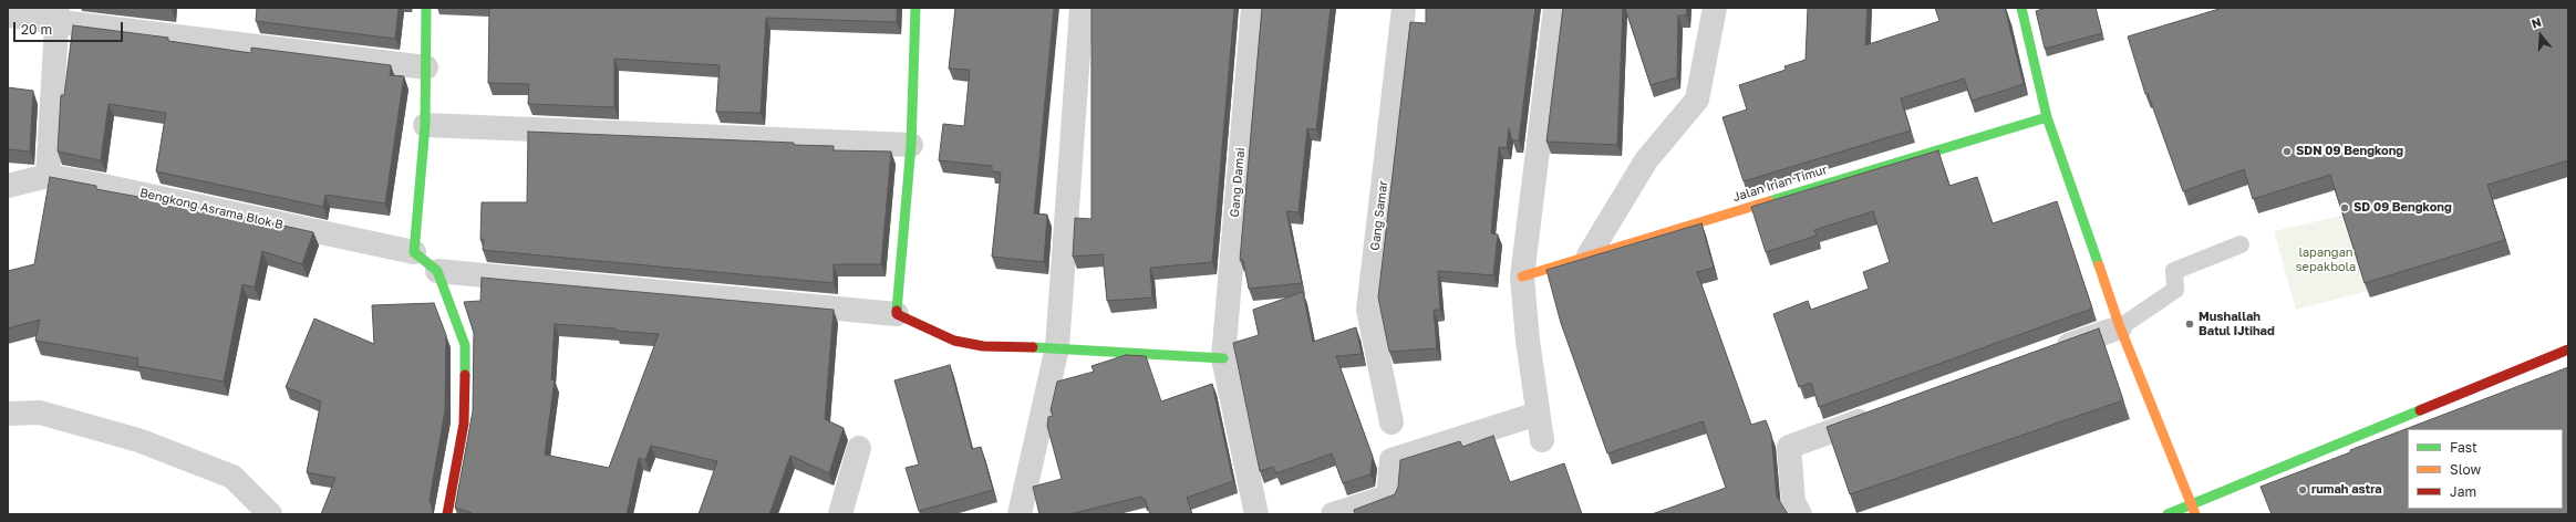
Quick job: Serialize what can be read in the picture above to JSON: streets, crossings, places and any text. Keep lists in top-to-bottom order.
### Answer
{
  "streets": {
    "street": [
      "Gang Damai",
      "Jalan Irian Timur",
      "Bengkong Asrama Blok B",
      "Gang Samar"
    ]
  },
  "parks": ["lapangan sepakbola"],
  "places": [
    "SDN 09 Bengkong",
    "SD 09 Bengkong",
    "Mushallah Batul IJtihad",
    "rumah astra"
  ],
  "legend": ["Fast", "Slow", "Jam"],
  "scale_bar": "20 m",
  "north": "top"
}
